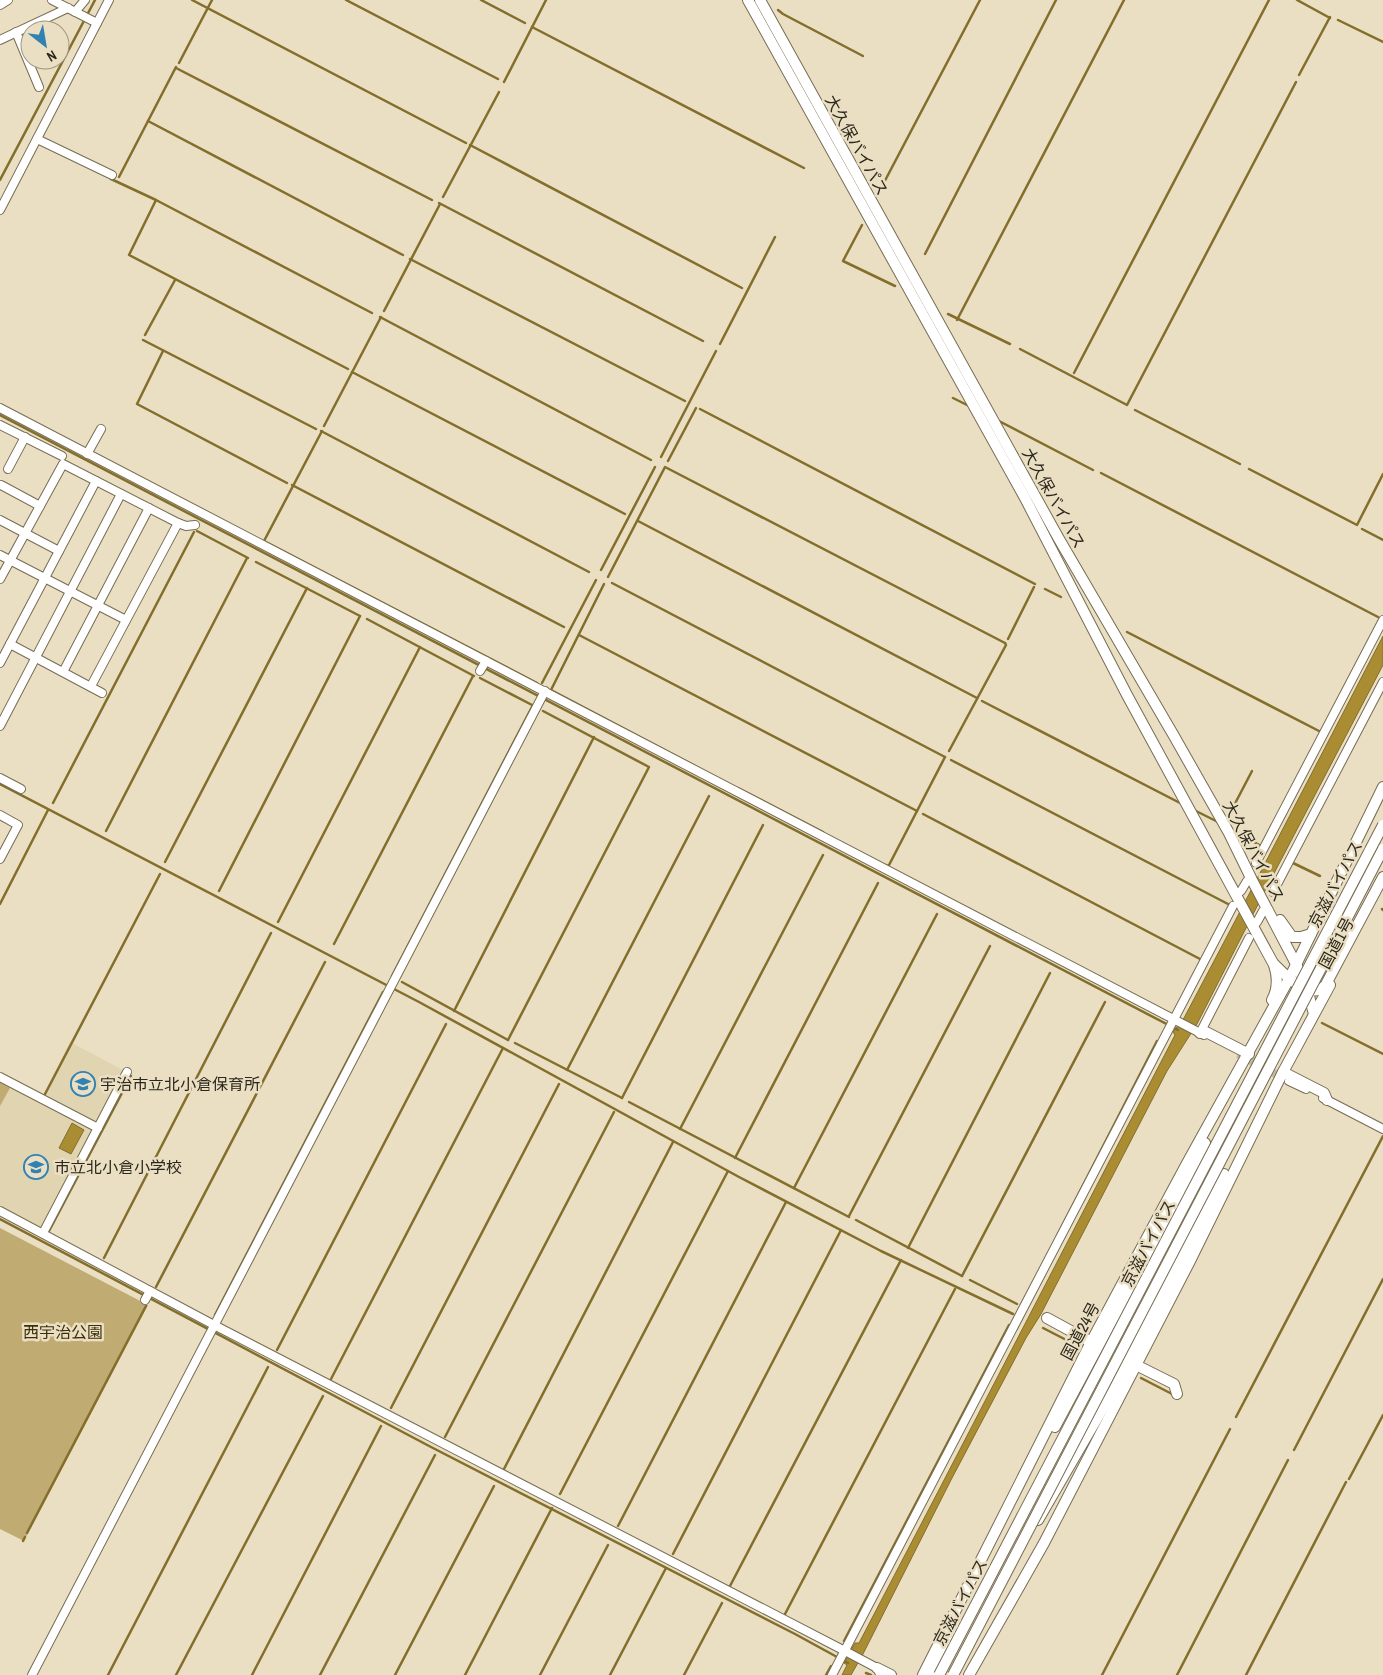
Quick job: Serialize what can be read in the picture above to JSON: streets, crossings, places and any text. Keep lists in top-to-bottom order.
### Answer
{
  "streets": {
    "highway": [
      "大久保バイパス",
      "京滋バイパス",
      "国道1号",
      "国道24号"
    ]
  },
  "crossings": [
    ["大久保バイパス", "国道1号"],
    ["大久保バイパス", "国道24号"],
    ["国道1号", "国道24号"]
  ],
  "parks": ["西宇治公園"],
  "places": {
    "school or university": ["宇治市立北小倉保育所", "市立北小倉小学校"]
  },
  "north": "bottom right"
}
